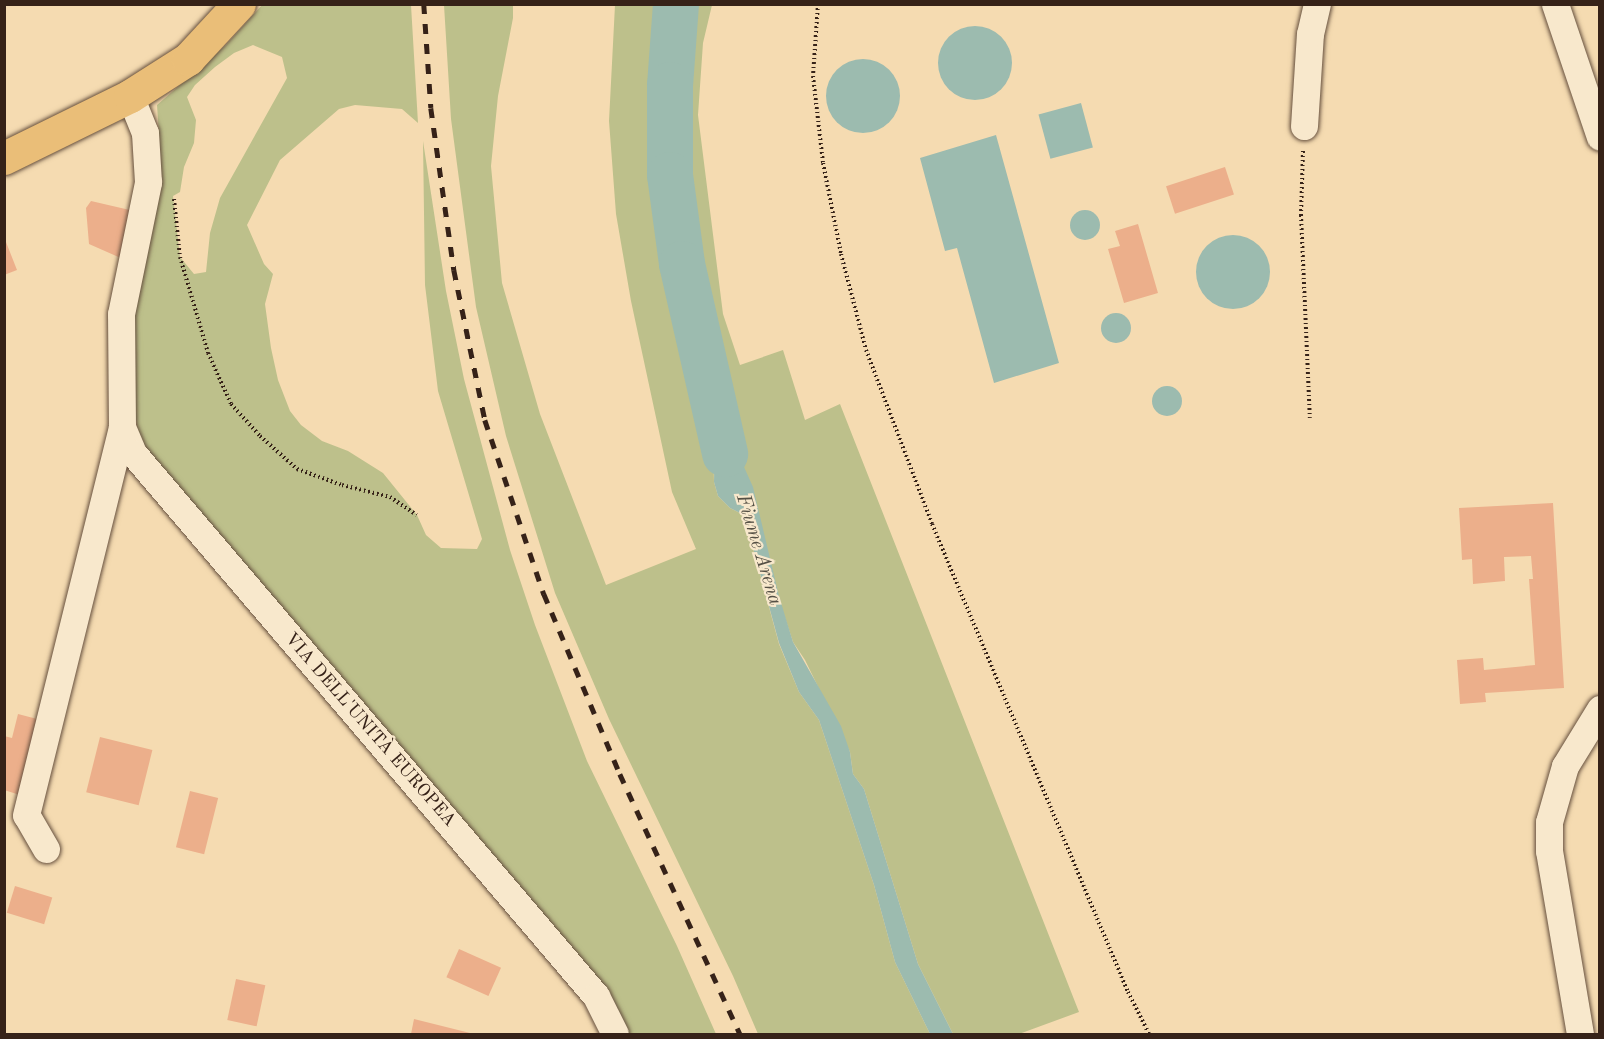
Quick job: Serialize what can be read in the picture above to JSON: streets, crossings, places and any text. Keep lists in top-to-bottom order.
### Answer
{
  "streets": {
    "street": ["VIA DELL'UNITÀ EUROPEA"]
  },
  "water": ["Fiume Arena"]
}
